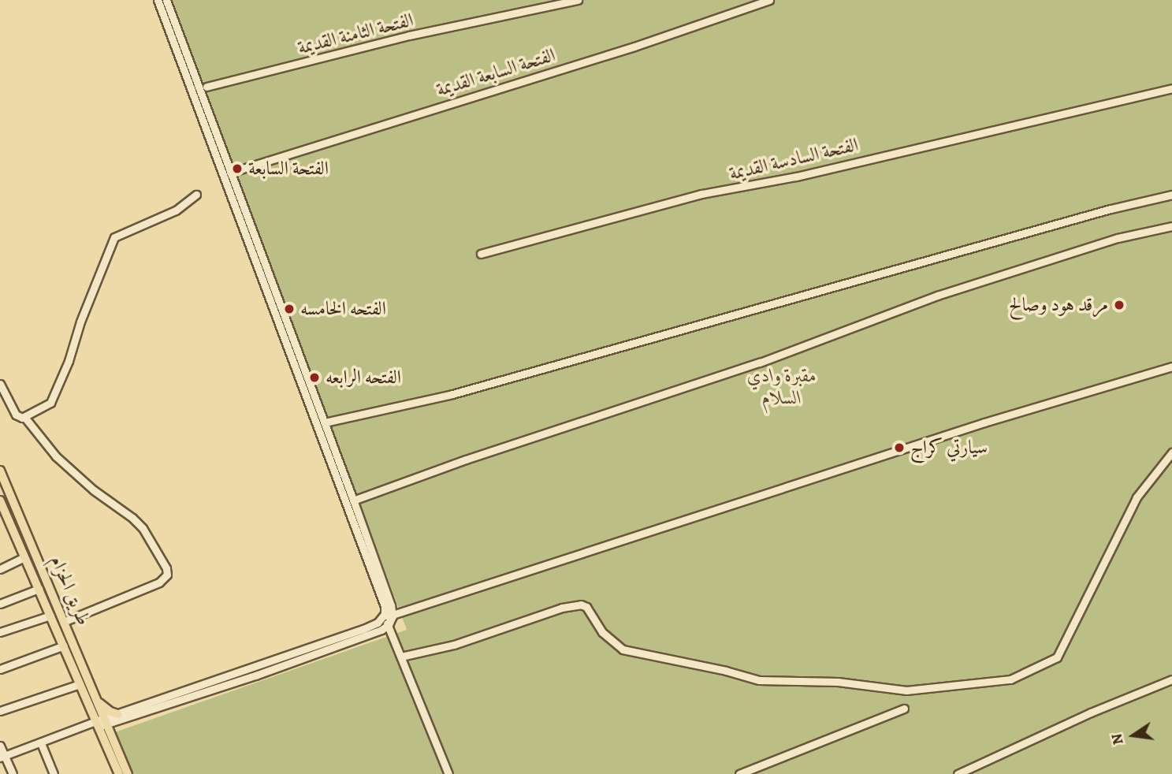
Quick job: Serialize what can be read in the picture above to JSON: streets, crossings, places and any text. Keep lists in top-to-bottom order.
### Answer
{
  "streets": {
    "main road": ["طريق الحزام"],
    "street": ["الفتحة الثامنة القديمة", "الفتحة السابعة القديمة", "الفتحة السادسة القديمة"]
  },
  "parks": ["مقبرة وادي السلام"],
  "places": [
    "الفتحة السابعة",
    "مرقد هود وصالح",
    "الفتحه الخامسه",
    "الفتحه الرابعه",
    "سيارتي كراج"
  ],
  "north": "left"
}
